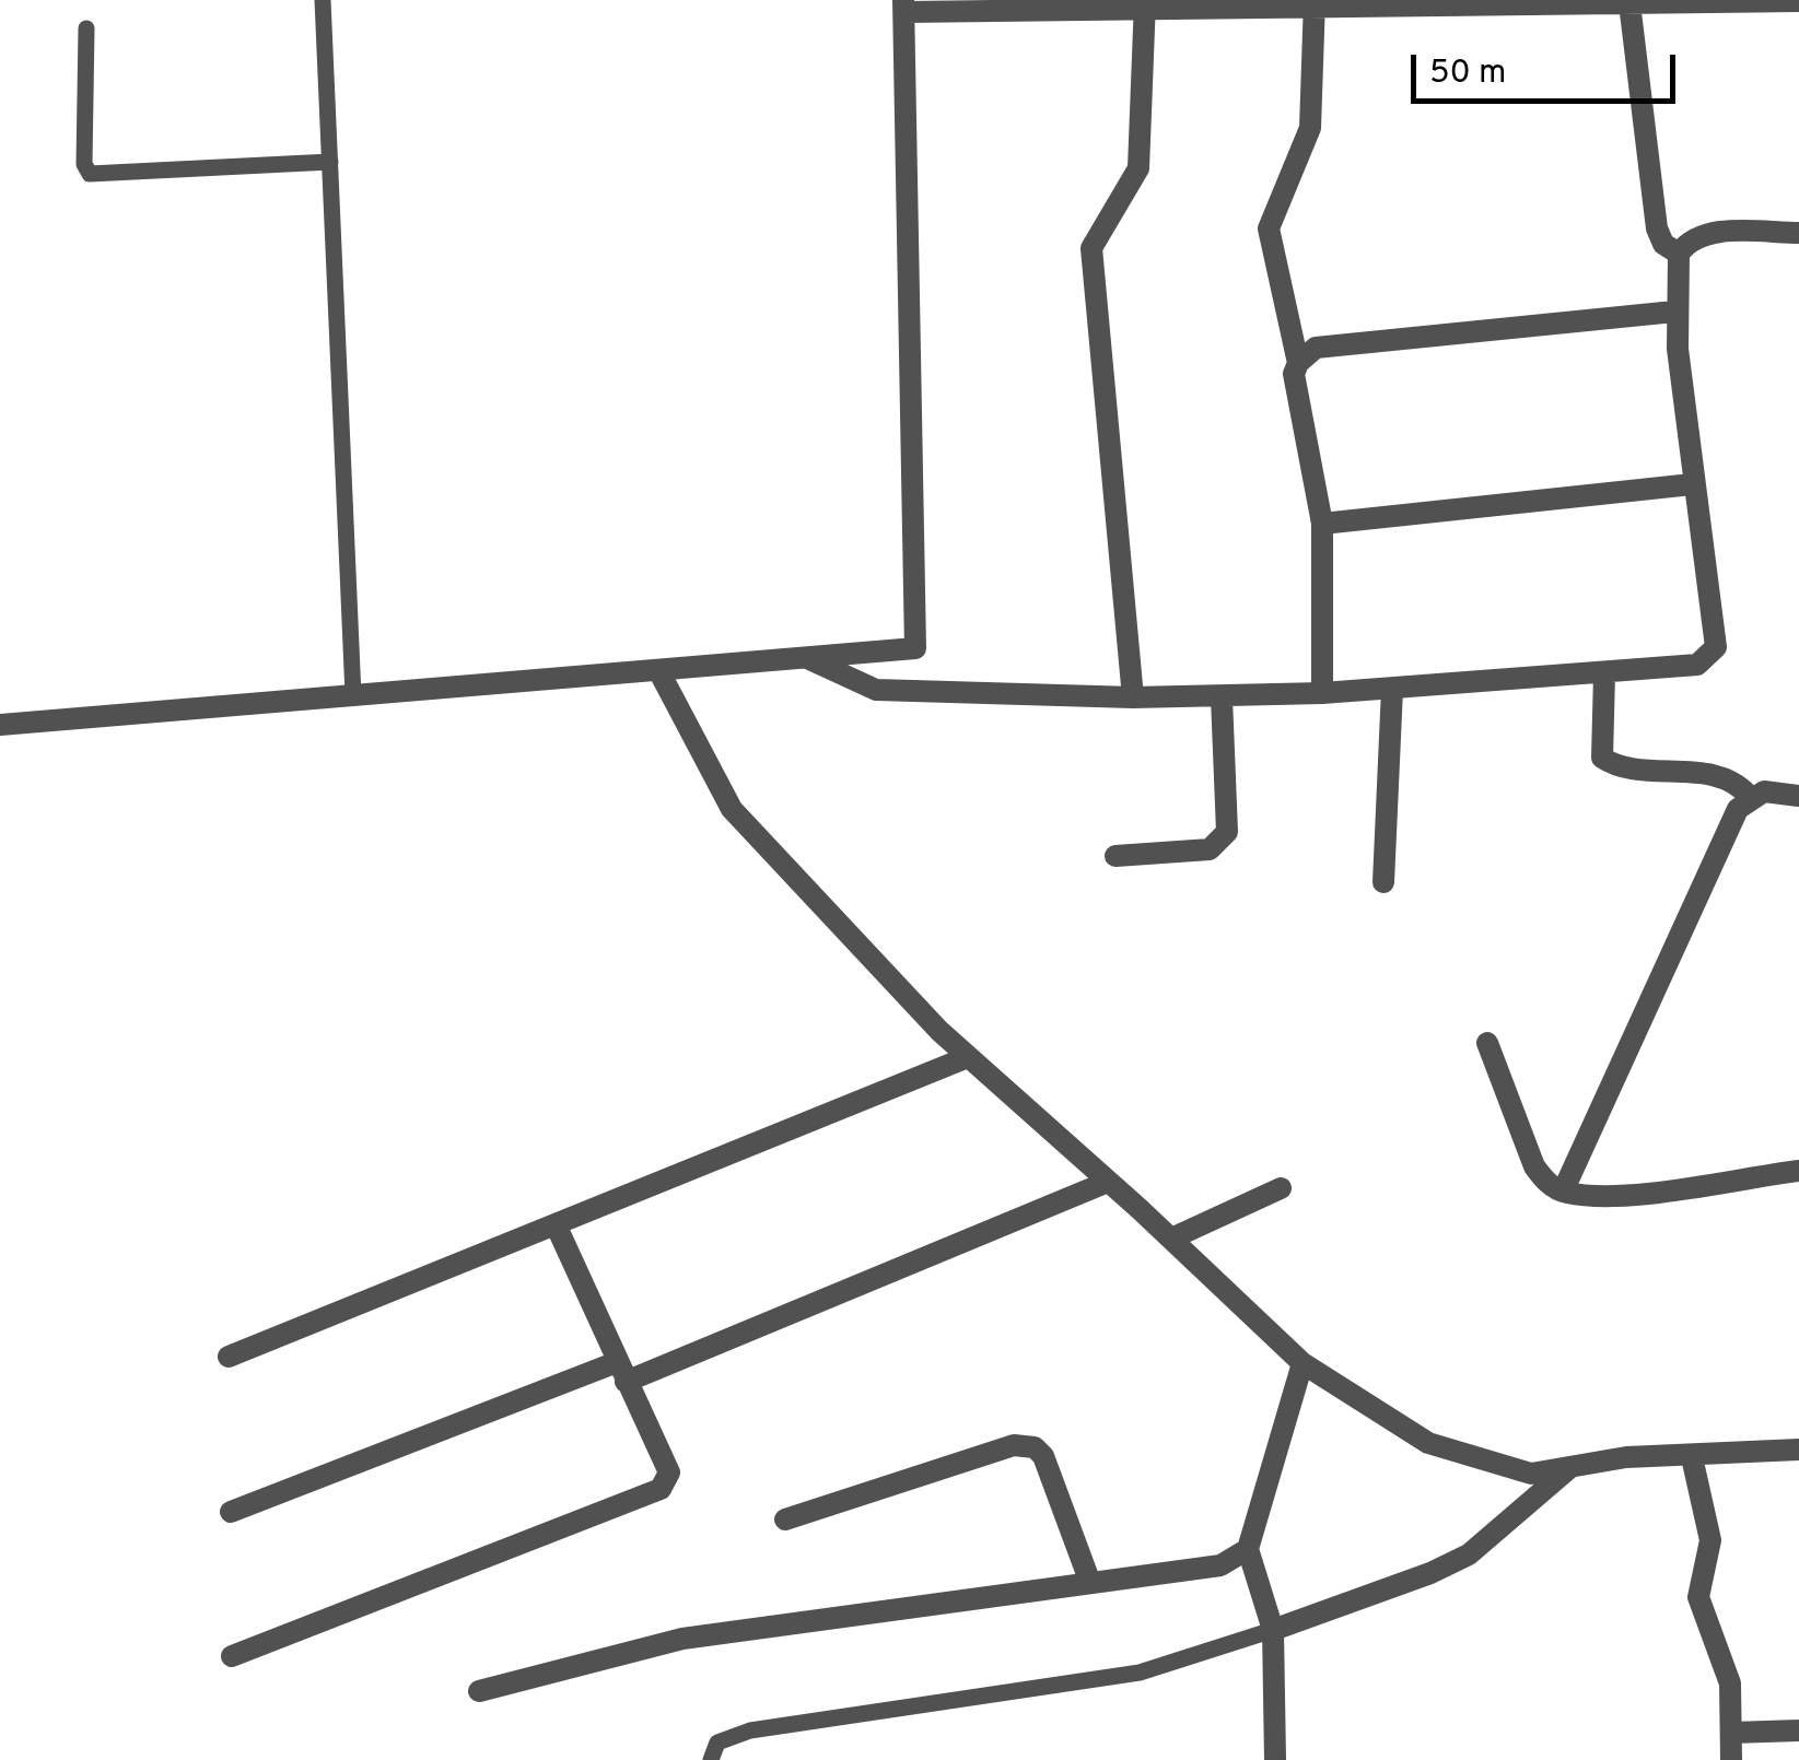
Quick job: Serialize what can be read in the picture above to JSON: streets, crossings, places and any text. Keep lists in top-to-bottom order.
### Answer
{
  "scale_bar": "50 m"
}
